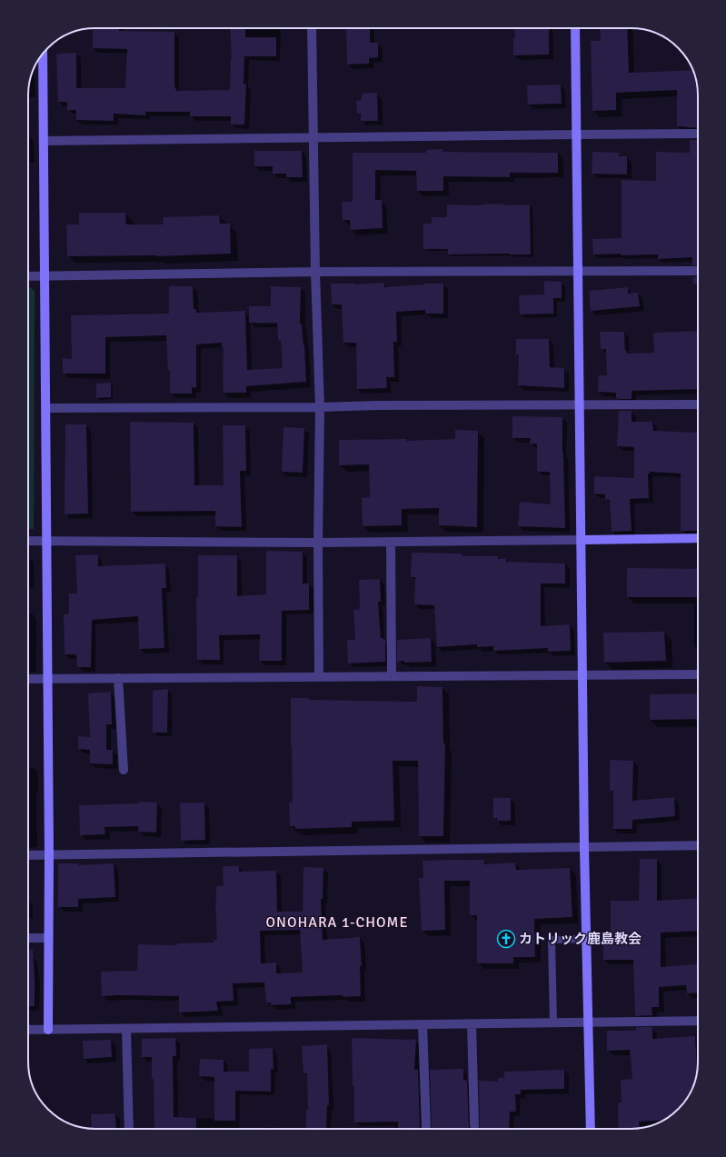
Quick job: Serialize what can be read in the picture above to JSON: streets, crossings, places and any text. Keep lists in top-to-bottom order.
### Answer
{
  "districts": ["ONOHARA 1-CHOME"],
  "places": {
    "church": ["カトリック鹿島教会"]
  }
}
